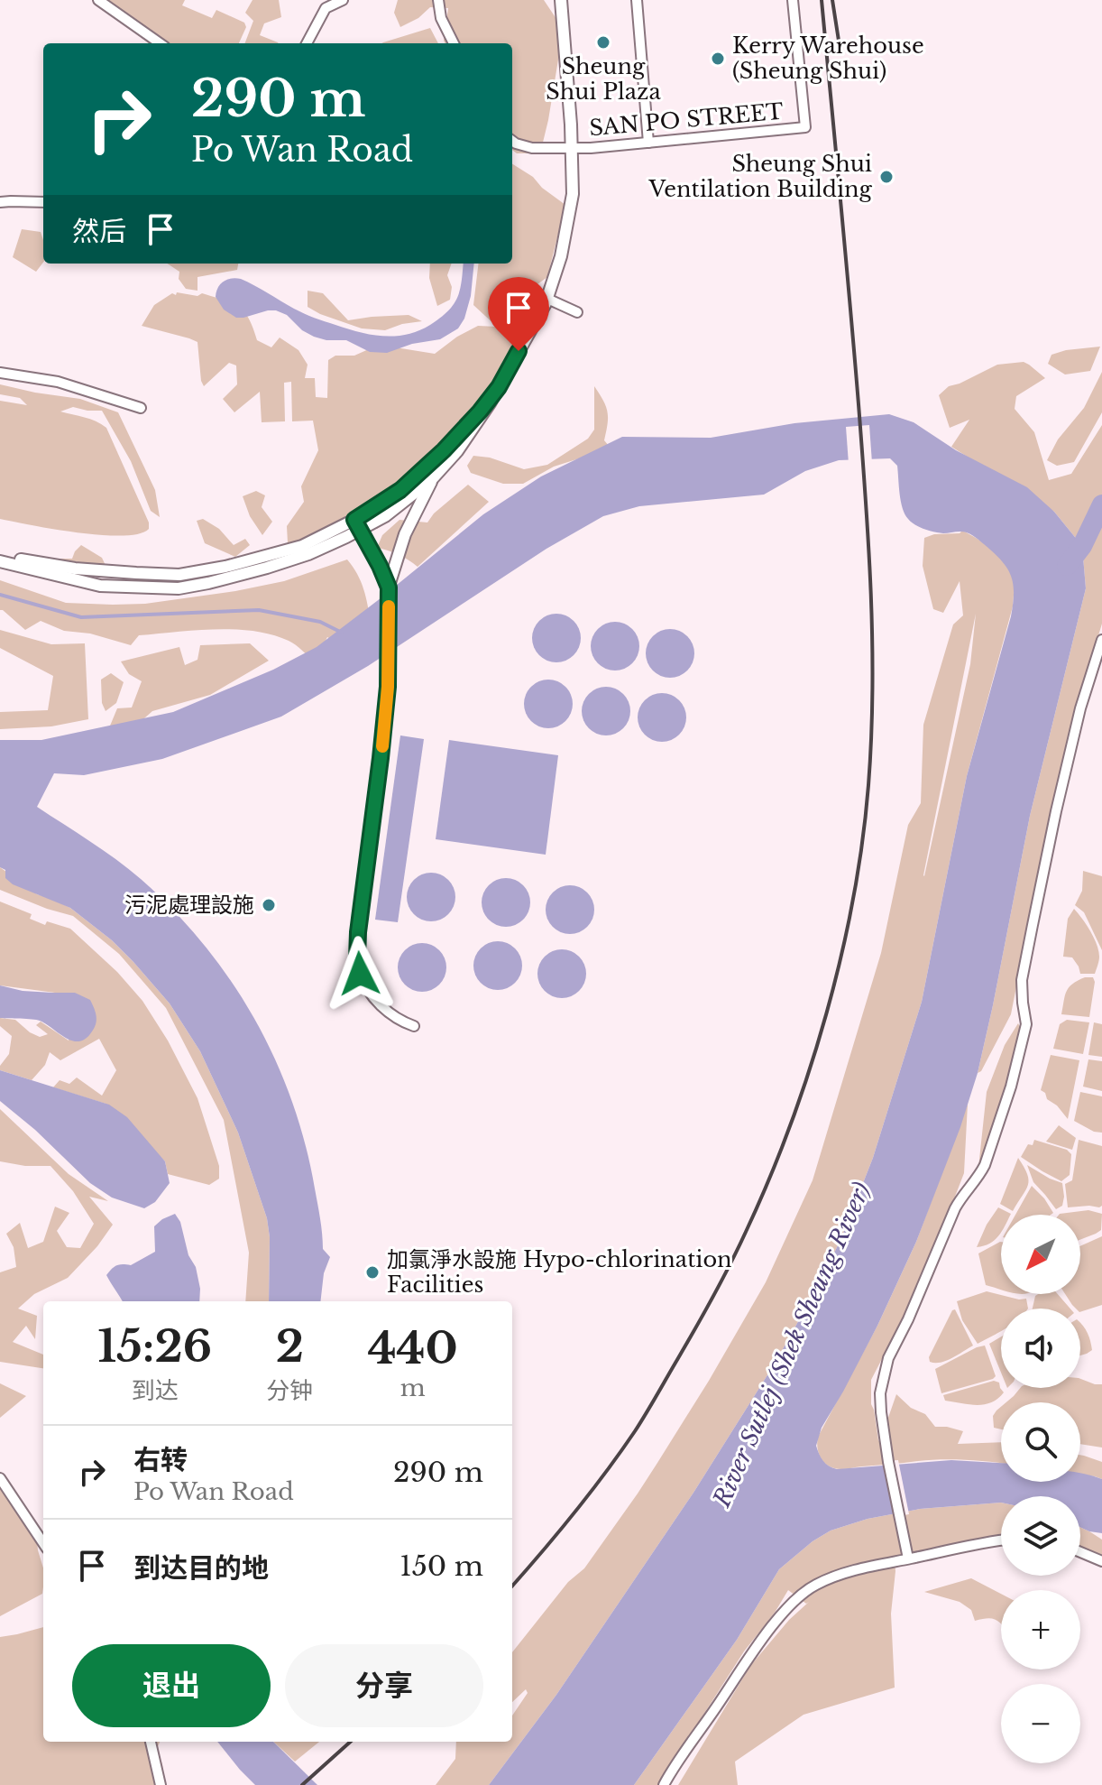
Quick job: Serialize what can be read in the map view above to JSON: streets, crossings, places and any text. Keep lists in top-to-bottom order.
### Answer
{
  "streets": {
    "street": ["SAN PO STREET"]
  },
  "water": ["River Sutlej (Shek Sheung River)"],
  "places": [
    "Sheung Shui Plaza",
    "Kerry Warehouse (Sheung Shui)",
    "Sheung Shui Ventilation Building",
    "污泥處理設施",
    "加氯淨水設施 Hypo-chlorination Facilities"
  ],
  "north": "bottom left",
  "page": {
    "turn": ["290 m", "Po Wan Road"],
    "then": "然后",
    "map_buttons": ["+", "−"],
    "eta": [
      "15:26",
      "到达",
      "2",
      "分钟",
      "440",
      "m"
    ],
    "list": [
      {
        "name": "右转",
        "note": "Po Wan Road",
        "value": "290 m"
      },
      {
        "name": "到达目的地",
        "value": "150 m"
      }
    ],
    "buttons": ["退出", "分享"]
  }
}
